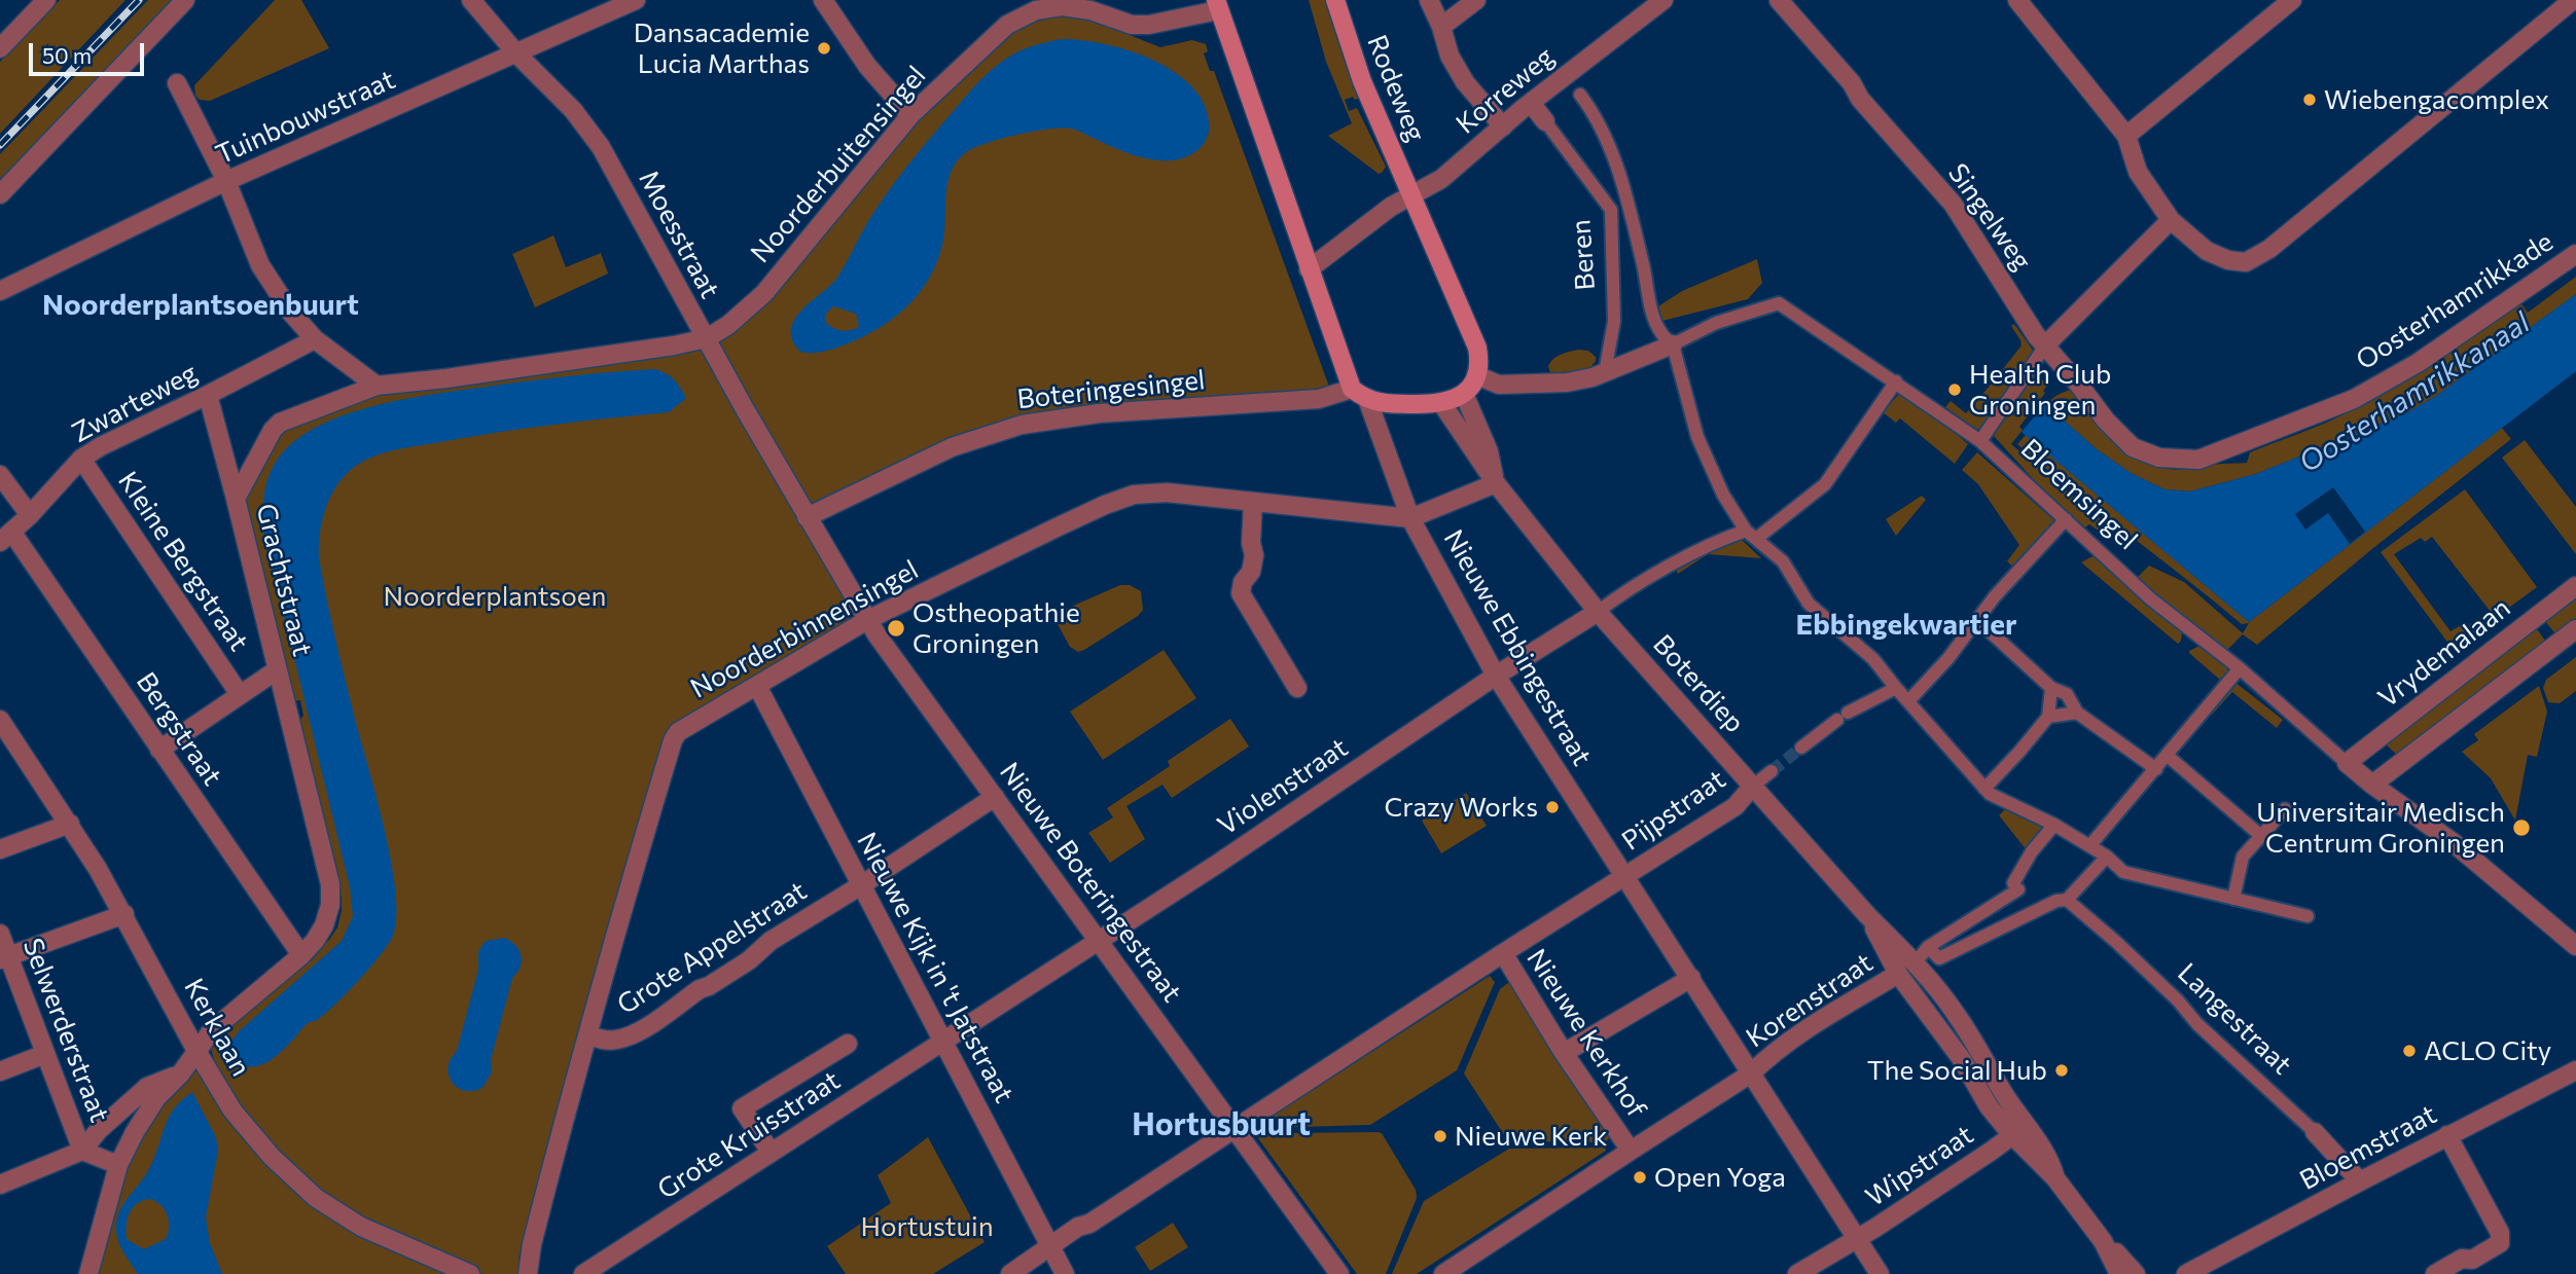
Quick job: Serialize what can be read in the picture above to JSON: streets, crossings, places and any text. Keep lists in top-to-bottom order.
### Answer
{
  "streets": {
    "main road": ["Rodeweg", "Boteringesingel", "Nieuwe Ebbingestraat"],
    "street": [
      "Korreweg",
      "Tuinbouwstraat",
      "Noorderbuitensingel",
      "Singelweg",
      "Moesstraat",
      "Beren",
      "Oosterhamrikkade",
      "Zwarteweg",
      "Bloemsingel",
      "Kleine Bergstraat",
      "Grachtstraat",
      "Noorderbinnensingel",
      "Vrydemalaan",
      "Boterdiep",
      "Bergstraat",
      "Violenstraat",
      "Pijpstraat",
      "Nieuwe Boteringestraat",
      "Grote Appelstraat",
      "Nieuwe Kijk in 't Jatstraat",
      "Korenstraat",
      "Langestraat",
      "Kerklaan",
      "Selwerderstraat",
      "Nieuwe Kerkhof",
      "Grote Kruisstraat",
      "Bloemstraat",
      "Wipstraat"
    ]
  },
  "crossings": [
    ["Rodeweg", "Korreweg"],
    ["Korreweg", "Beren"],
    ["Korreweg", "Nieuwe Ebbingestraat"],
    ["Tuinbouwstraat", "Moesstraat"],
    ["Noorderbuitensingel", "Moesstraat"],
    ["Noorderbuitensingel", "Grachtstraat"],
    ["Noorderbuitensingel", "Nieuwe Ebbingestraat"],
    ["Singelweg", "Oosterhamrikkade"],
    ["Moesstraat", "Boteringesingel"],
    ["Moesstraat", "Grachtstraat"],
    ["Moesstraat", "Nieuwe Boteringestraat"],
    ["Beren", "Bloemsingel"],
    ["Boteringesingel", "Nieuwe Ebbingestraat"],
    ["Boteringesingel", "Boterdiep"],
    ["Boteringesingel", "Nieuwe Boteringestraat"],
    ["Zwarteweg", "Kleine Bergstraat"],
    ["Zwarteweg", "Bergstraat"],
    ["Bloemsingel", "Vrydemalaan"],
    ["Grachtstraat", "Bergstraat"],
    ["Grachtstraat", "Kerklaan"],
    ["Grachtstraat", "Selwerderstraat"],
    ["Noorderbinnensingel", "Nieuwe Ebbingestraat"],
    ["Noorderbinnensingel", "Boterdiep"],
    ["Noorderbinnensingel", "Nieuwe Boteringestraat"],
    ["Noorderbinnensingel", "Grote Appelstraat"],
    ["Noorderbinnensingel", "Nieuwe Kijk in 't Jatstraat"],
    ["Nieuwe Ebbingestraat", "Violenstraat"],
    ["Nieuwe Ebbingestraat", "Pijpstraat"],
    ["Nieuwe Ebbingestraat", "Korenstraat"],
    ["Nieuwe Ebbingestraat", "Wipstraat"],
    ["Boterdiep", "Violenstraat"],
    ["Boterdiep", "Pijpstraat"],
    ["Boterdiep", "Korenstraat"],
    ["Boterdiep", "Wipstraat"],
    ["Violenstraat", "Nieuwe Boteringestraat"],
    ["Violenstraat", "Nieuwe Kijk in 't Jatstraat"],
    ["Violenstraat", "Grote Kruisstraat"],
    ["Pijpstraat", "Nieuwe Kerkhof"],
    ["Nieuwe Boteringestraat", "Grote Appelstraat"],
    ["Nieuwe Boteringestraat", "Nieuwe Kerkhof"],
    ["Grote Appelstraat", "Nieuwe Kijk in 't Jatstraat"],
    ["Nieuwe Kijk in 't Jatstraat", "Nieuwe Kerkhof"],
    ["Nieuwe Kijk in 't Jatstraat", "Grote Kruisstraat"],
    ["Korenstraat", "Nieuwe Kerkhof"],
    ["Langestraat", "Bloemstraat"]
  ],
  "districts": ["Noorderplantsoenbuurt", "Ebbingekwartier", "Hortusbuurt"],
  "water": ["Oosterhamrikkanaal"],
  "parks": ["Noorderplantsoen", "Hortustuin"],
  "places": [
    "Dansacademie Lucia Marthas",
    "Wiebengacomplex",
    "Health Club Groningen",
    "Ostheopathie Groningen",
    "Crazy Works",
    "Universitair Medisch Centrum Groningen",
    "ACLO City",
    "The Social Hub",
    "Nieuwe Kerk",
    "Open Yoga"
  ],
  "scale_bar": "50 m"
}
